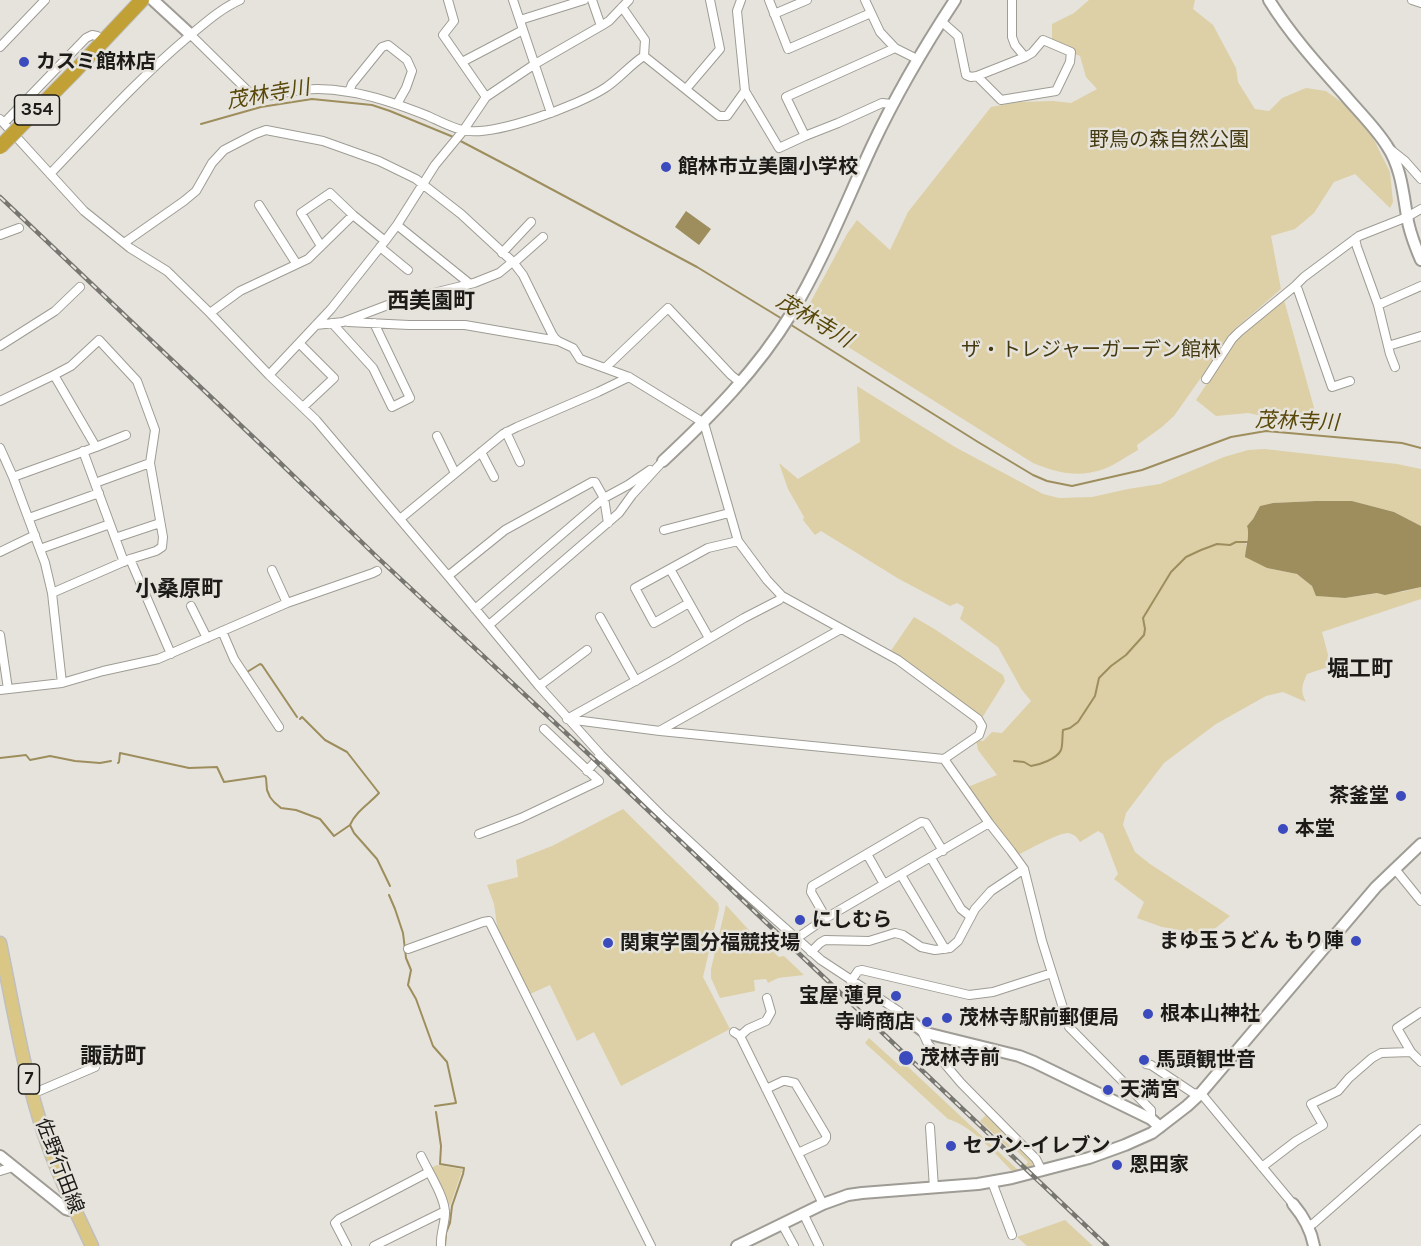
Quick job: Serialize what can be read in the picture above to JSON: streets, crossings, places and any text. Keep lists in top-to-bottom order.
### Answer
{
  "streets": {
    "highway": ["354"],
    "main road": ["7", "佐野行田線"]
  },
  "districts": [
    "西美園町",
    "小桑原町",
    "堀工町",
    "諏訪町"
  ],
  "water": ["茂林寺川"],
  "parks": ["野鳥の森自然公園", "ザ・トレジャーガーデン館林"],
  "places": [
    "カスミ館林店",
    "館林市立美園小学校",
    "茶釜堂",
    "本堂",
    "にしむら",
    "まゆ玉うどん もり陣",
    "関東学園分福競技場",
    "宝屋 蓮見",
    "根本山神社",
    "茂林寺駅前郵便局",
    "寺崎商店",
    "茂林寺前",
    "馬頭観世音",
    "天満宮",
    "セブン-イレブン",
    "恩田家"
  ]
}
